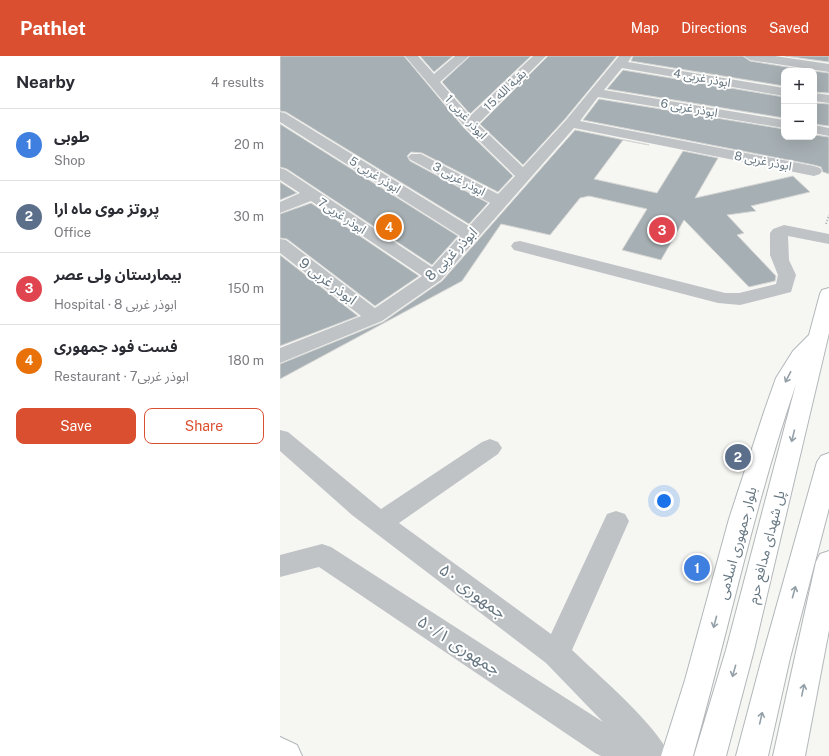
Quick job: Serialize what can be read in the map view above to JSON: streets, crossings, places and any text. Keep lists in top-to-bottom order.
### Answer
{
  "streets": {
    "main road": ["بلوار جمهوری اسلامی", "پل شهدای مدافع حرم"],
    "street": [
      "ابوذر غربی 4",
      "بقیة الله 15",
      "ابوذر غربی 6",
      "ابوذر غربی 1",
      "ابوذر غربی 8",
      "ابوذر غربی 5",
      "ابوذر غربی 3",
      "ابوذر غربی7",
      "ابوذر غربی 9",
      "جمهوری ۵۰",
      "جمهوری ۵۰/۱"
    ]
  },
  "crossings": [
    ["ابوذر غربی 4", "ابوذر غربی 8"],
    ["بقیة الله 15", "ابوذر غربی 1"],
    ["ابوذر غربی 6", "ابوذر غربی 8"],
    ["ابوذر غربی 1", "ابوذر غربی 8"],
    ["ابوذر غربی 8", "ابوذر غربی 5"],
    ["ابوذر غربی 8", "ابوذر غربی 3"],
    ["ابوذر غربی 8", "ابوذر غربی7"],
    ["ابوذر غربی 8", "ابوذر غربی 9"],
    ["بلوار جمهوری اسلامی", "پل شهدای مدافع حرم"]
  ],
  "page": {
    "header": "Pathlet",
    "nav": ["Map", "Directions", "Saved"],
    "heading": ["Nearby", "4 results"],
    "map_buttons": ["+", "−"],
    "list": [
      {
        "mark": "1",
        "name": "طوبی",
        "note": "Shop",
        "value": "20 m"
      },
      {
        "mark": "2",
        "name": "پروتز موی ماه ارا",
        "note": "Office",
        "value": "30 m"
      },
      {
        "mark": "3",
        "name": "بیمارستان ولی عصر",
        "note": "Hospital · ابوذر غربی 8",
        "value": "150 m"
      },
      {
        "mark": "4",
        "name": "فست فود جمهوری",
        "note": "Restaurant · ابوذر غربی7",
        "value": "180 m"
      }
    ],
    "pins": [
      "4",
      "3",
      "2",
      "1"
    ],
    "buttons": ["Save", "Share"]
  }
}
